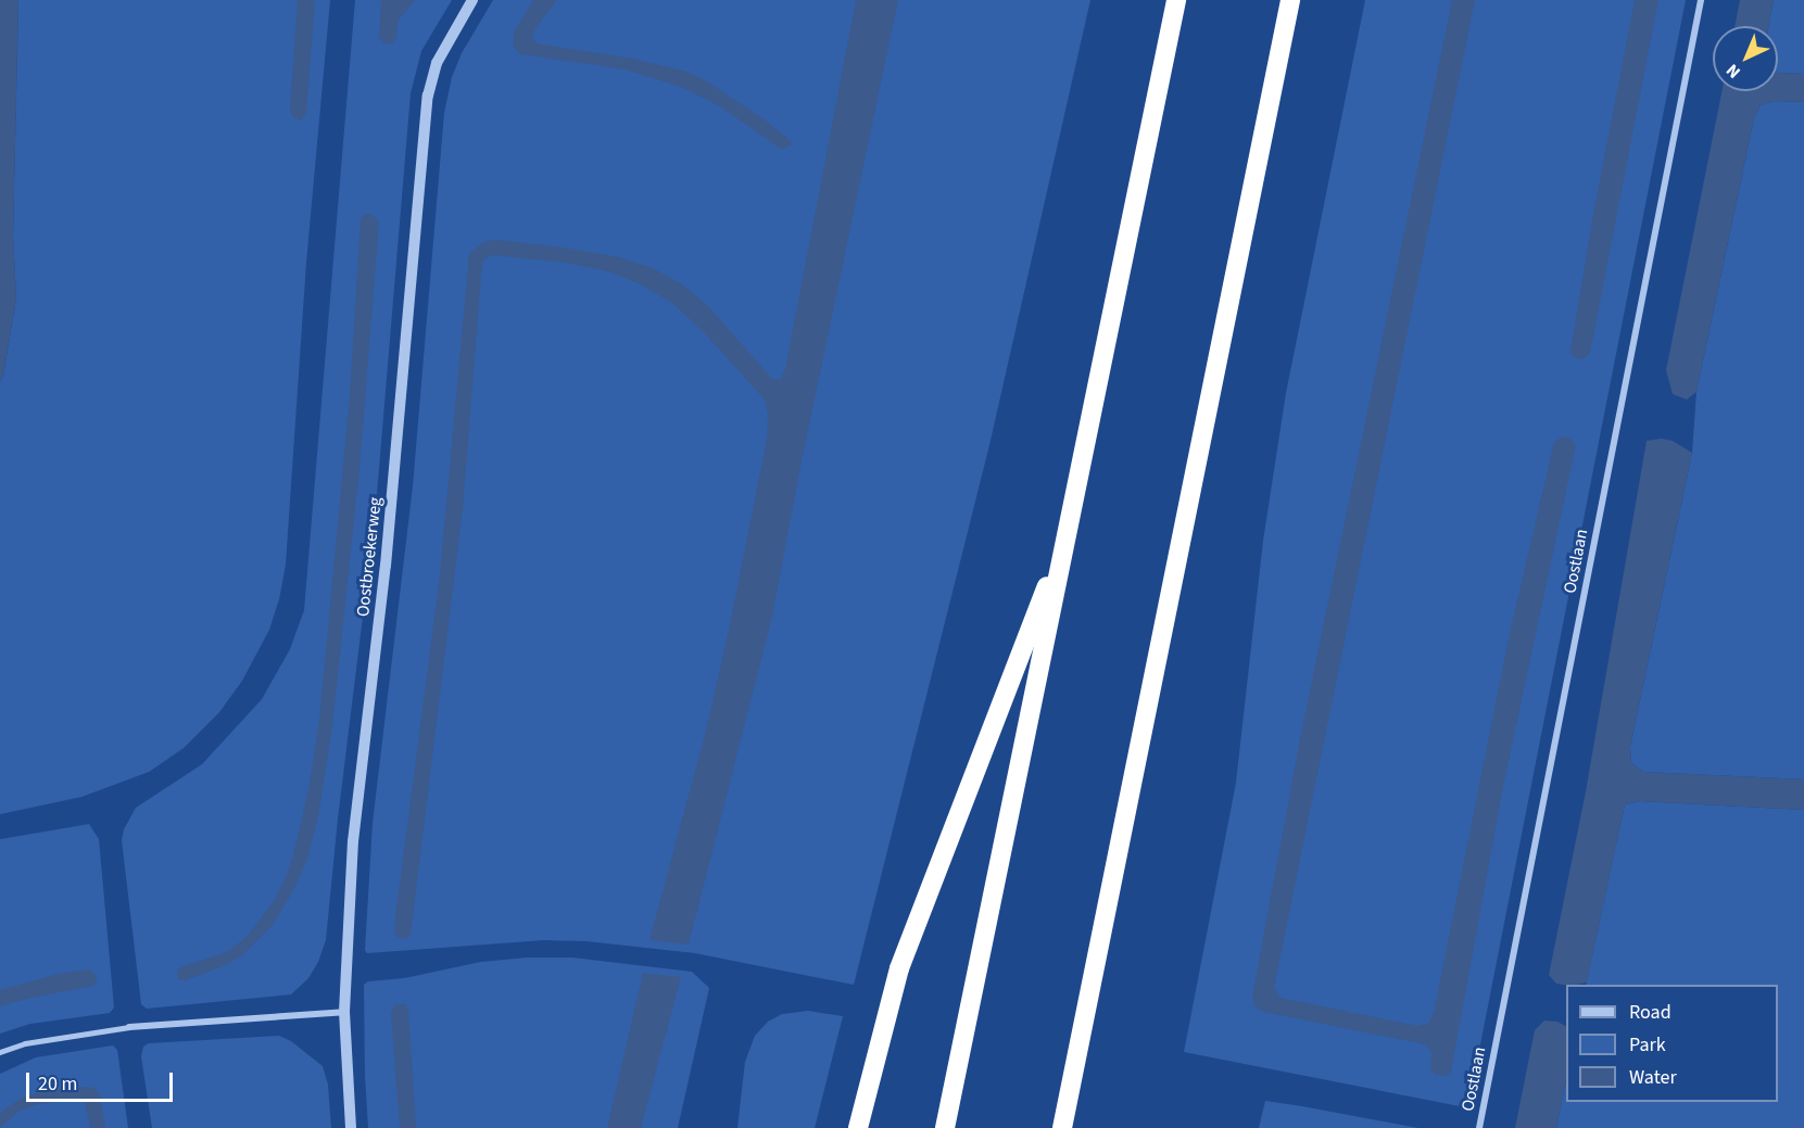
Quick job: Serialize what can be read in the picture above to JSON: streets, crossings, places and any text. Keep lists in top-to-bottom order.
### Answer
{
  "streets": {
    "street": ["Oostbroekerweg", "Oostlaan"]
  },
  "legend": ["Road", "Park", "Water"],
  "scale_bar": "20 m",
  "north": "bottom left"
}
